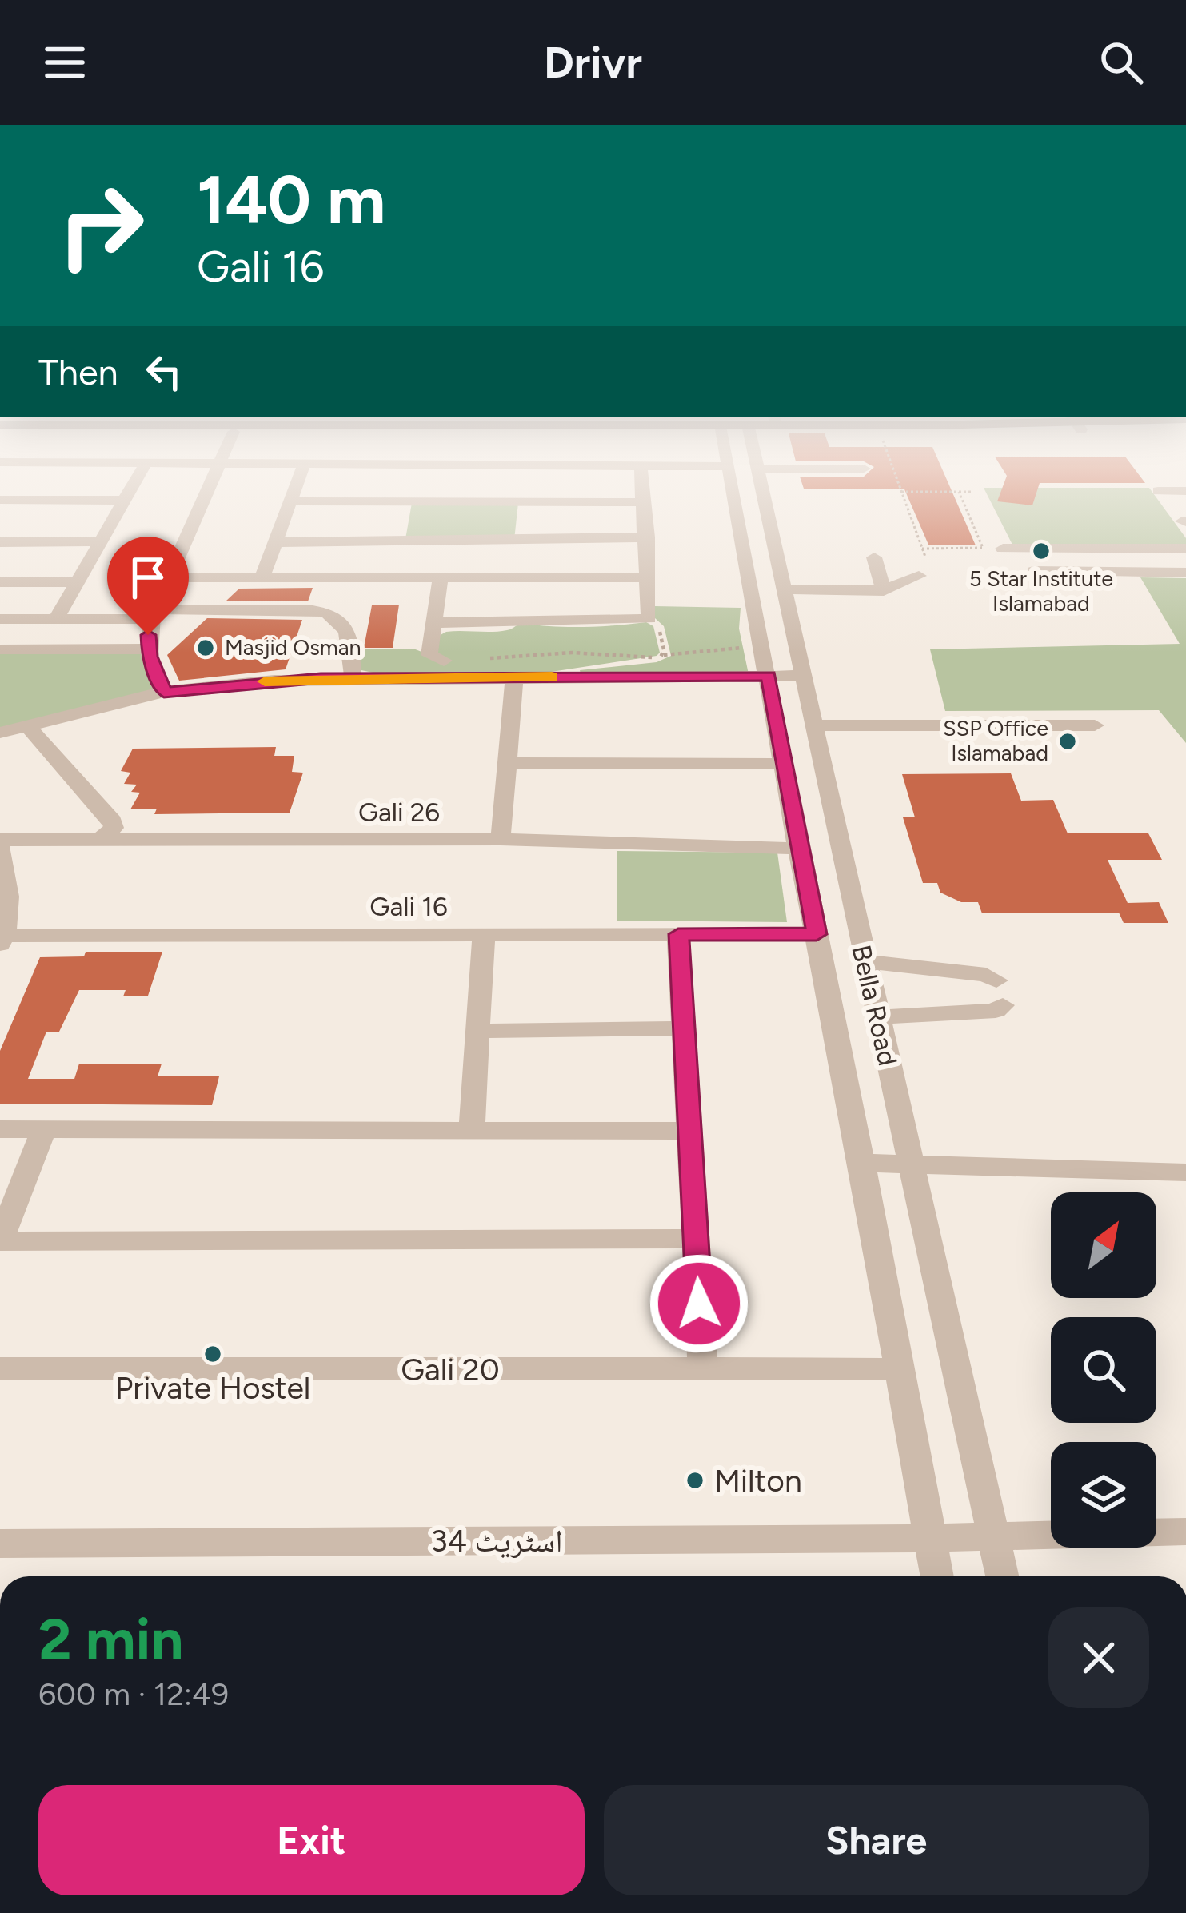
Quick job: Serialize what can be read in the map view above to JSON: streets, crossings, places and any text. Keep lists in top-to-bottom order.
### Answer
{
  "streets": {
    "street": [
      "Gali 26",
      "Gali 16",
      "Bella Road",
      "Gali 20",
      "اسٹریٹ 34"
    ]
  },
  "crossings": [
    ["Gali 26", "Bella Road"],
    ["Gali 16", "Bella Road"],
    ["Bella Road", "Gali 20"],
    ["Bella Road", "اسٹریٹ 34"]
  ],
  "places": [
    "5 Star Institute Islamabad",
    "Masjid Osman",
    "SSP Office Islamabad",
    "Private Hostel",
    "Milton"
  ],
  "north": "top right",
  "page": {
    "header": "Drivr",
    "turn": ["140 m", "Gali 16"],
    "then": "Then",
    "heading": ["2 min", "600 m · 12:49"],
    "buttons": ["Exit", "Share"]
  }
}
